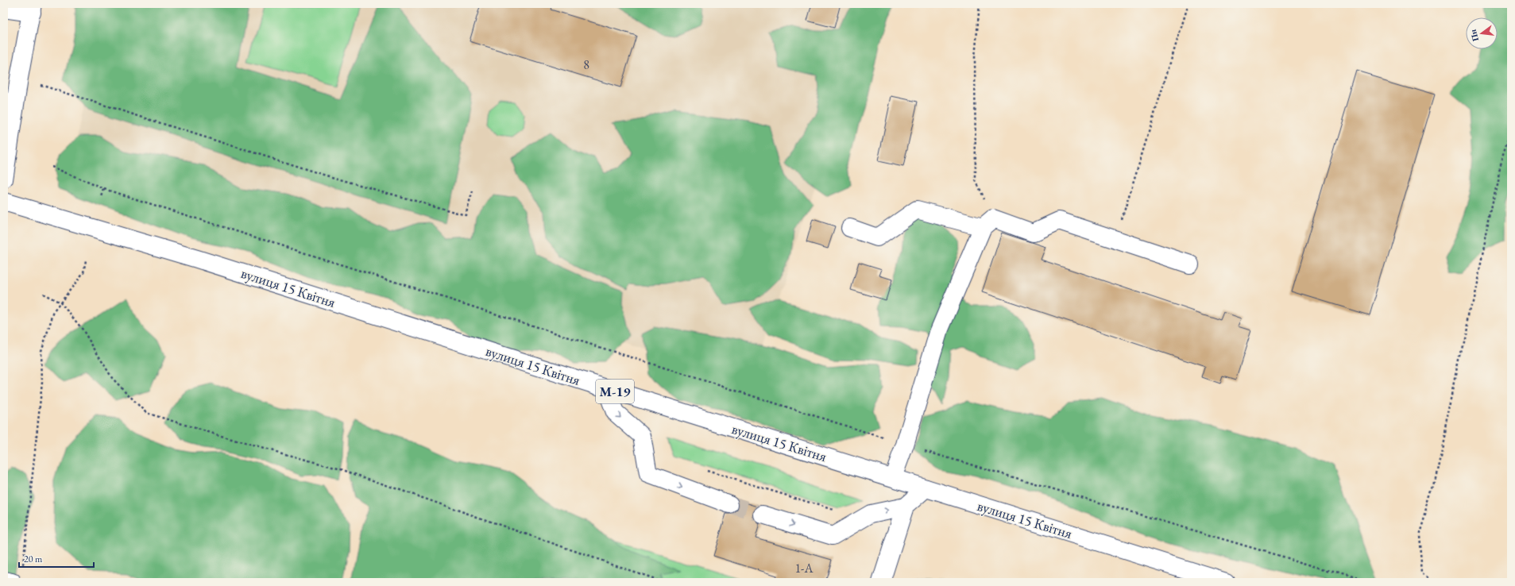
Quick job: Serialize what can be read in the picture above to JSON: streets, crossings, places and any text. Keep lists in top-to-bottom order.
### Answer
{
  "streets": {
    "main road": ["вулиця 15 Квітня", "М-19"]
  },
  "house_numbers": ["8", "1-А"],
  "scale_bar": "20 m",
  "north": "left"
}
